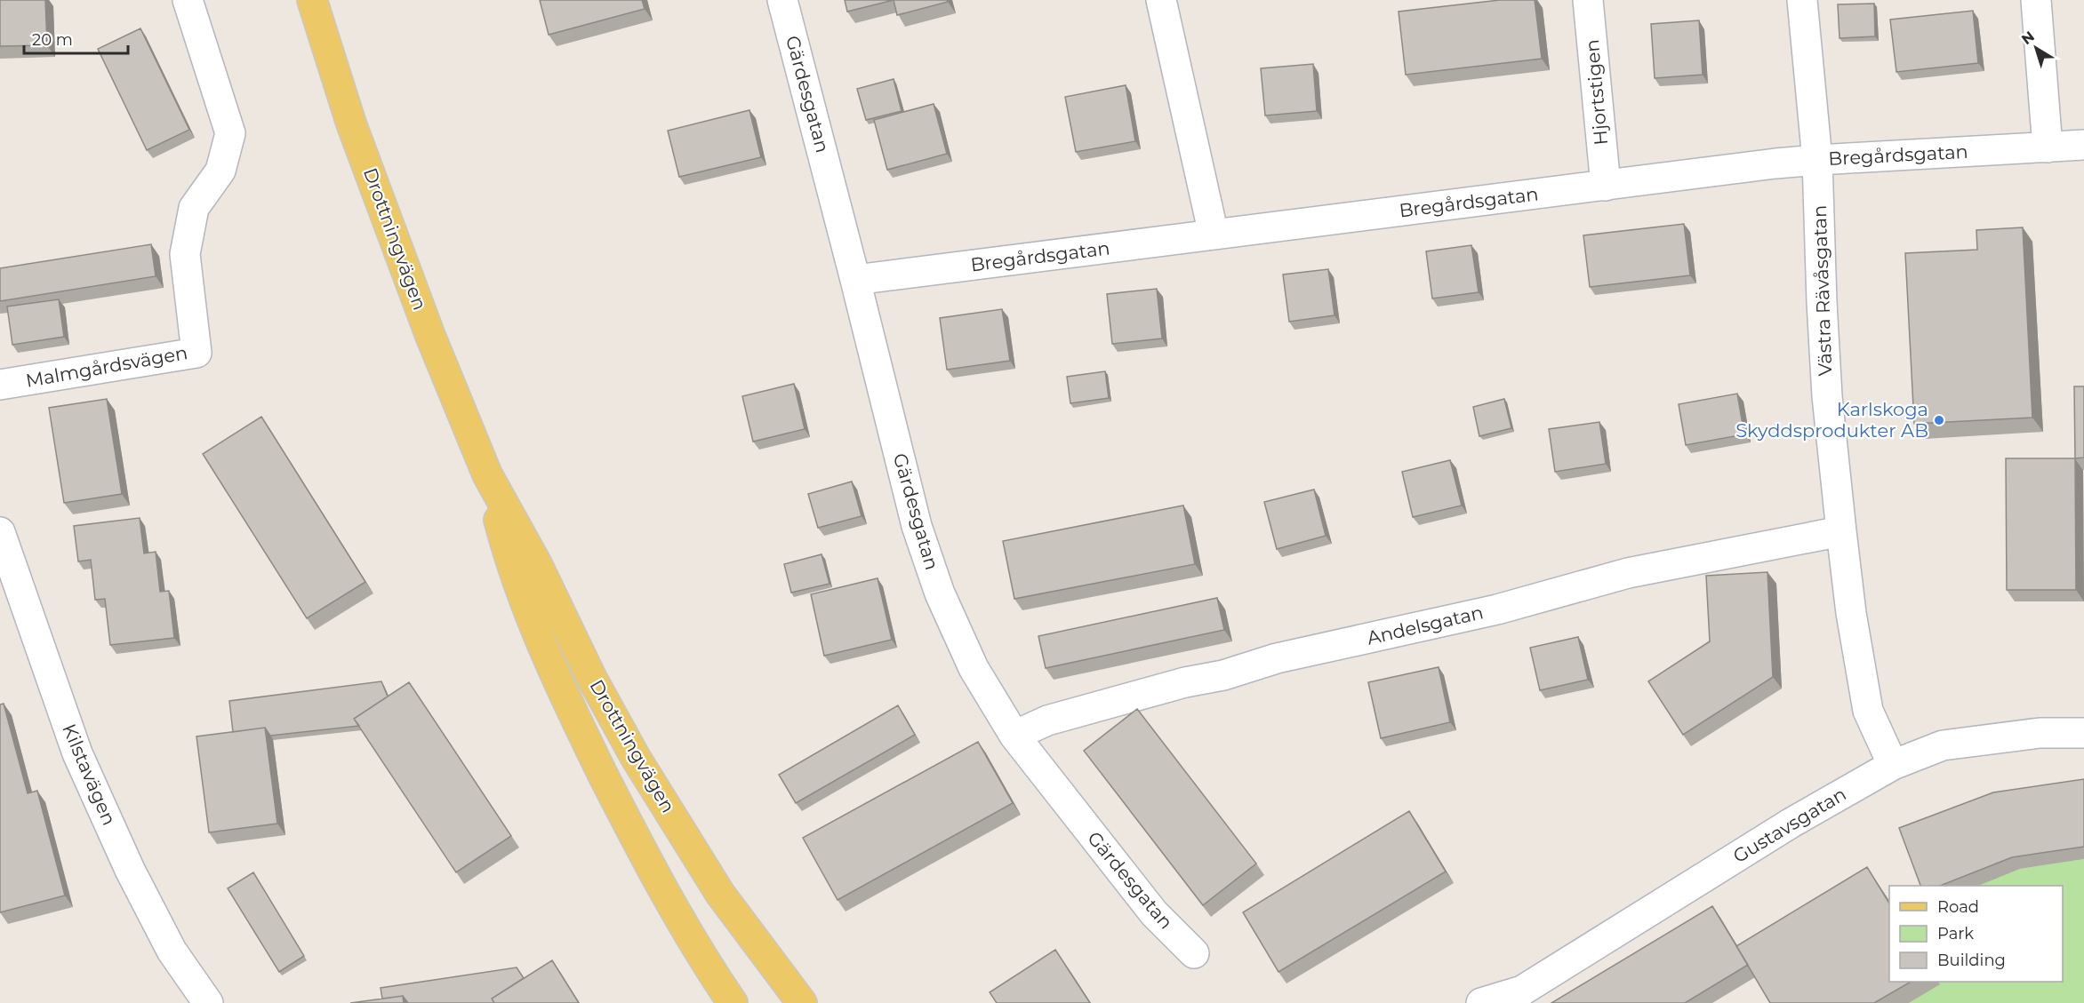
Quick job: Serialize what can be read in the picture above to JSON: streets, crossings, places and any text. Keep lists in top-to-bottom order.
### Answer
{
  "streets": {
    "main road": ["Drottningvägen"],
    "street": [
      "Hjortstigen",
      "Gärdesgatan",
      "Bregårdsgatan",
      "Västra Rävåsgatan",
      "Malmgårdsvägen",
      "Andelsgatan",
      "Kilstavägen",
      "Gustavsgatan"
    ]
  },
  "crossings": [
    ["Hjortstigen", "Bregårdsgatan"],
    ["Gärdesgatan", "Bregårdsgatan"],
    ["Gärdesgatan", "Andelsgatan"],
    ["Bregårdsgatan", "Västra Rävåsgatan"],
    ["Västra Rävåsgatan", "Andelsgatan"],
    ["Västra Rävåsgatan", "Gustavsgatan"]
  ],
  "places": ["Karlskoga Skyddsprodukter AB"],
  "legend": ["Road", "Park", "Building"],
  "scale_bar": "20 m",
  "north": "top left"
}
